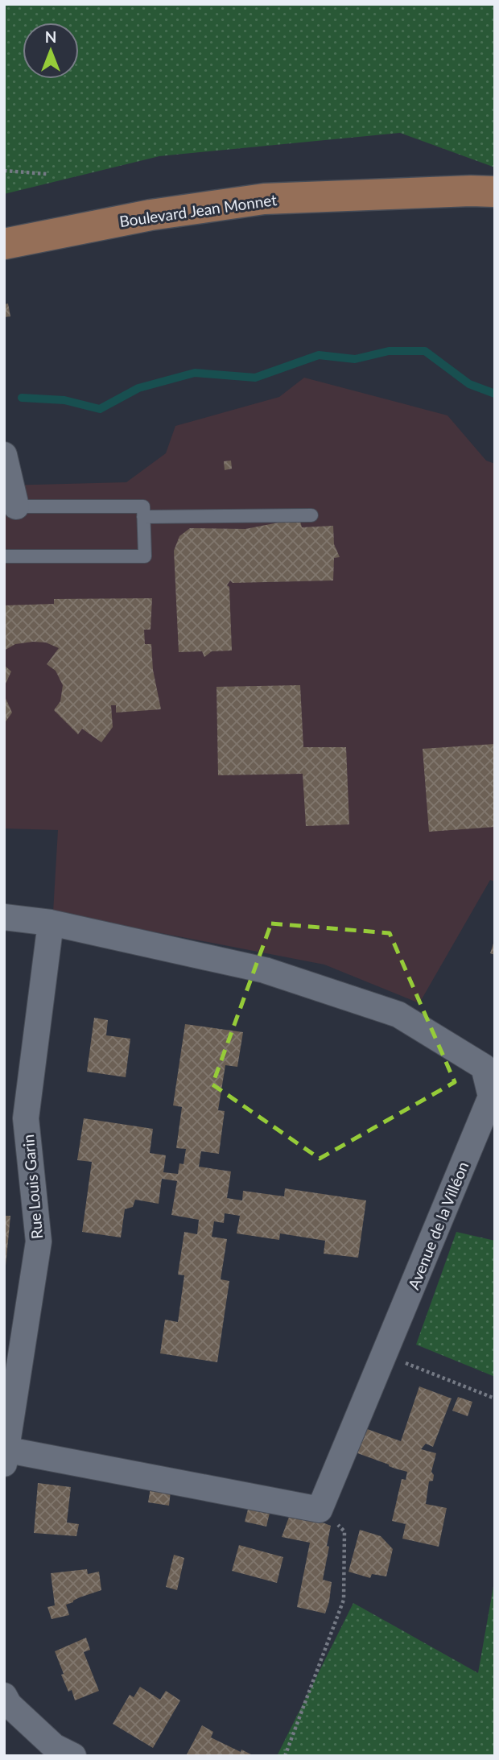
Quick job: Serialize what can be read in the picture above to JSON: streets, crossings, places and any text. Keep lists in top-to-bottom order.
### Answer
{
  "streets": {
    "main road": ["Boulevard Jean Monnet"],
    "street": ["Rue Louis Garin", "Avenue de la Villéon"]
  },
  "crossings": [
    ["Rue Louis Garin", "Avenue de la Villéon"]
  ],
  "north": "top"
}
